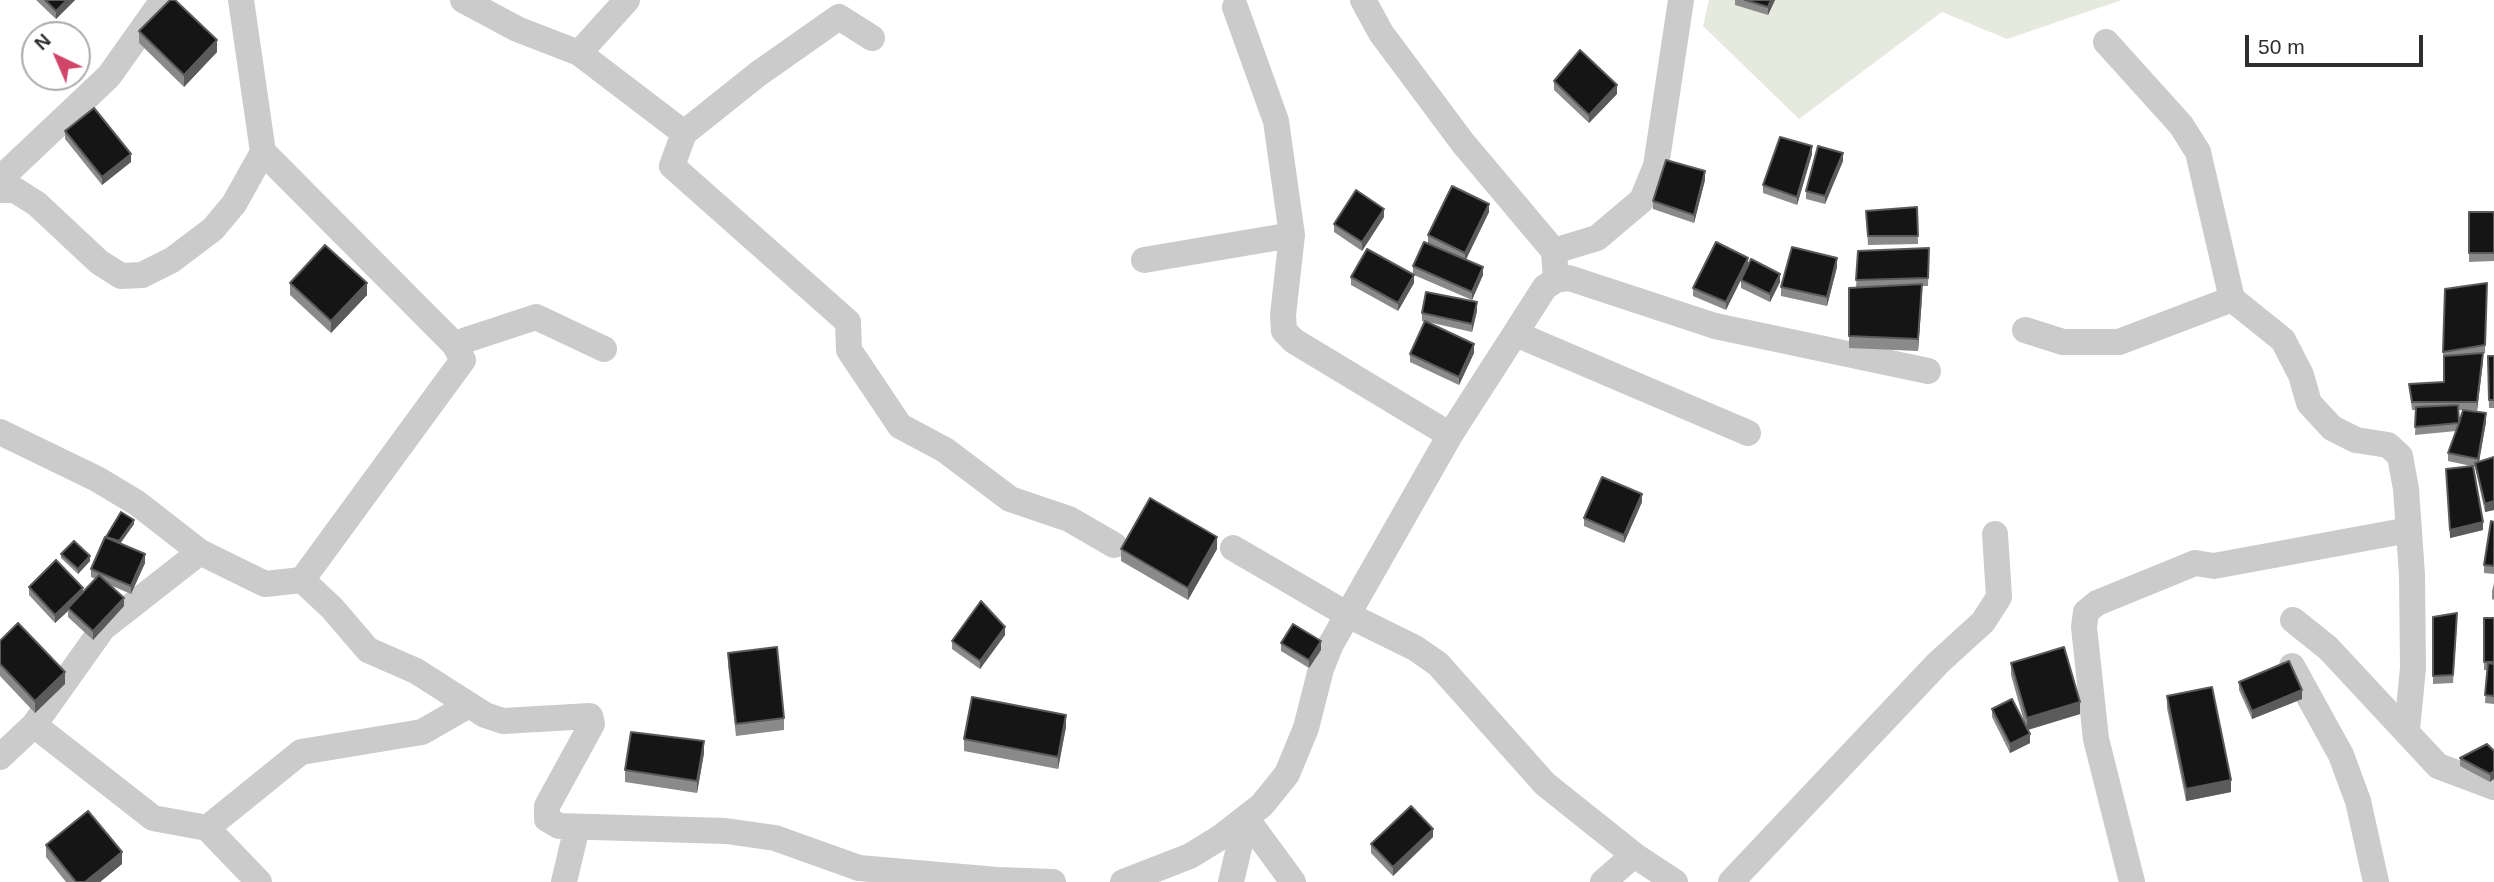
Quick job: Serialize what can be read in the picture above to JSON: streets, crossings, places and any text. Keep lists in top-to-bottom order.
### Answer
{
  "scale_bar": "50 m",
  "north": "top left"
}
